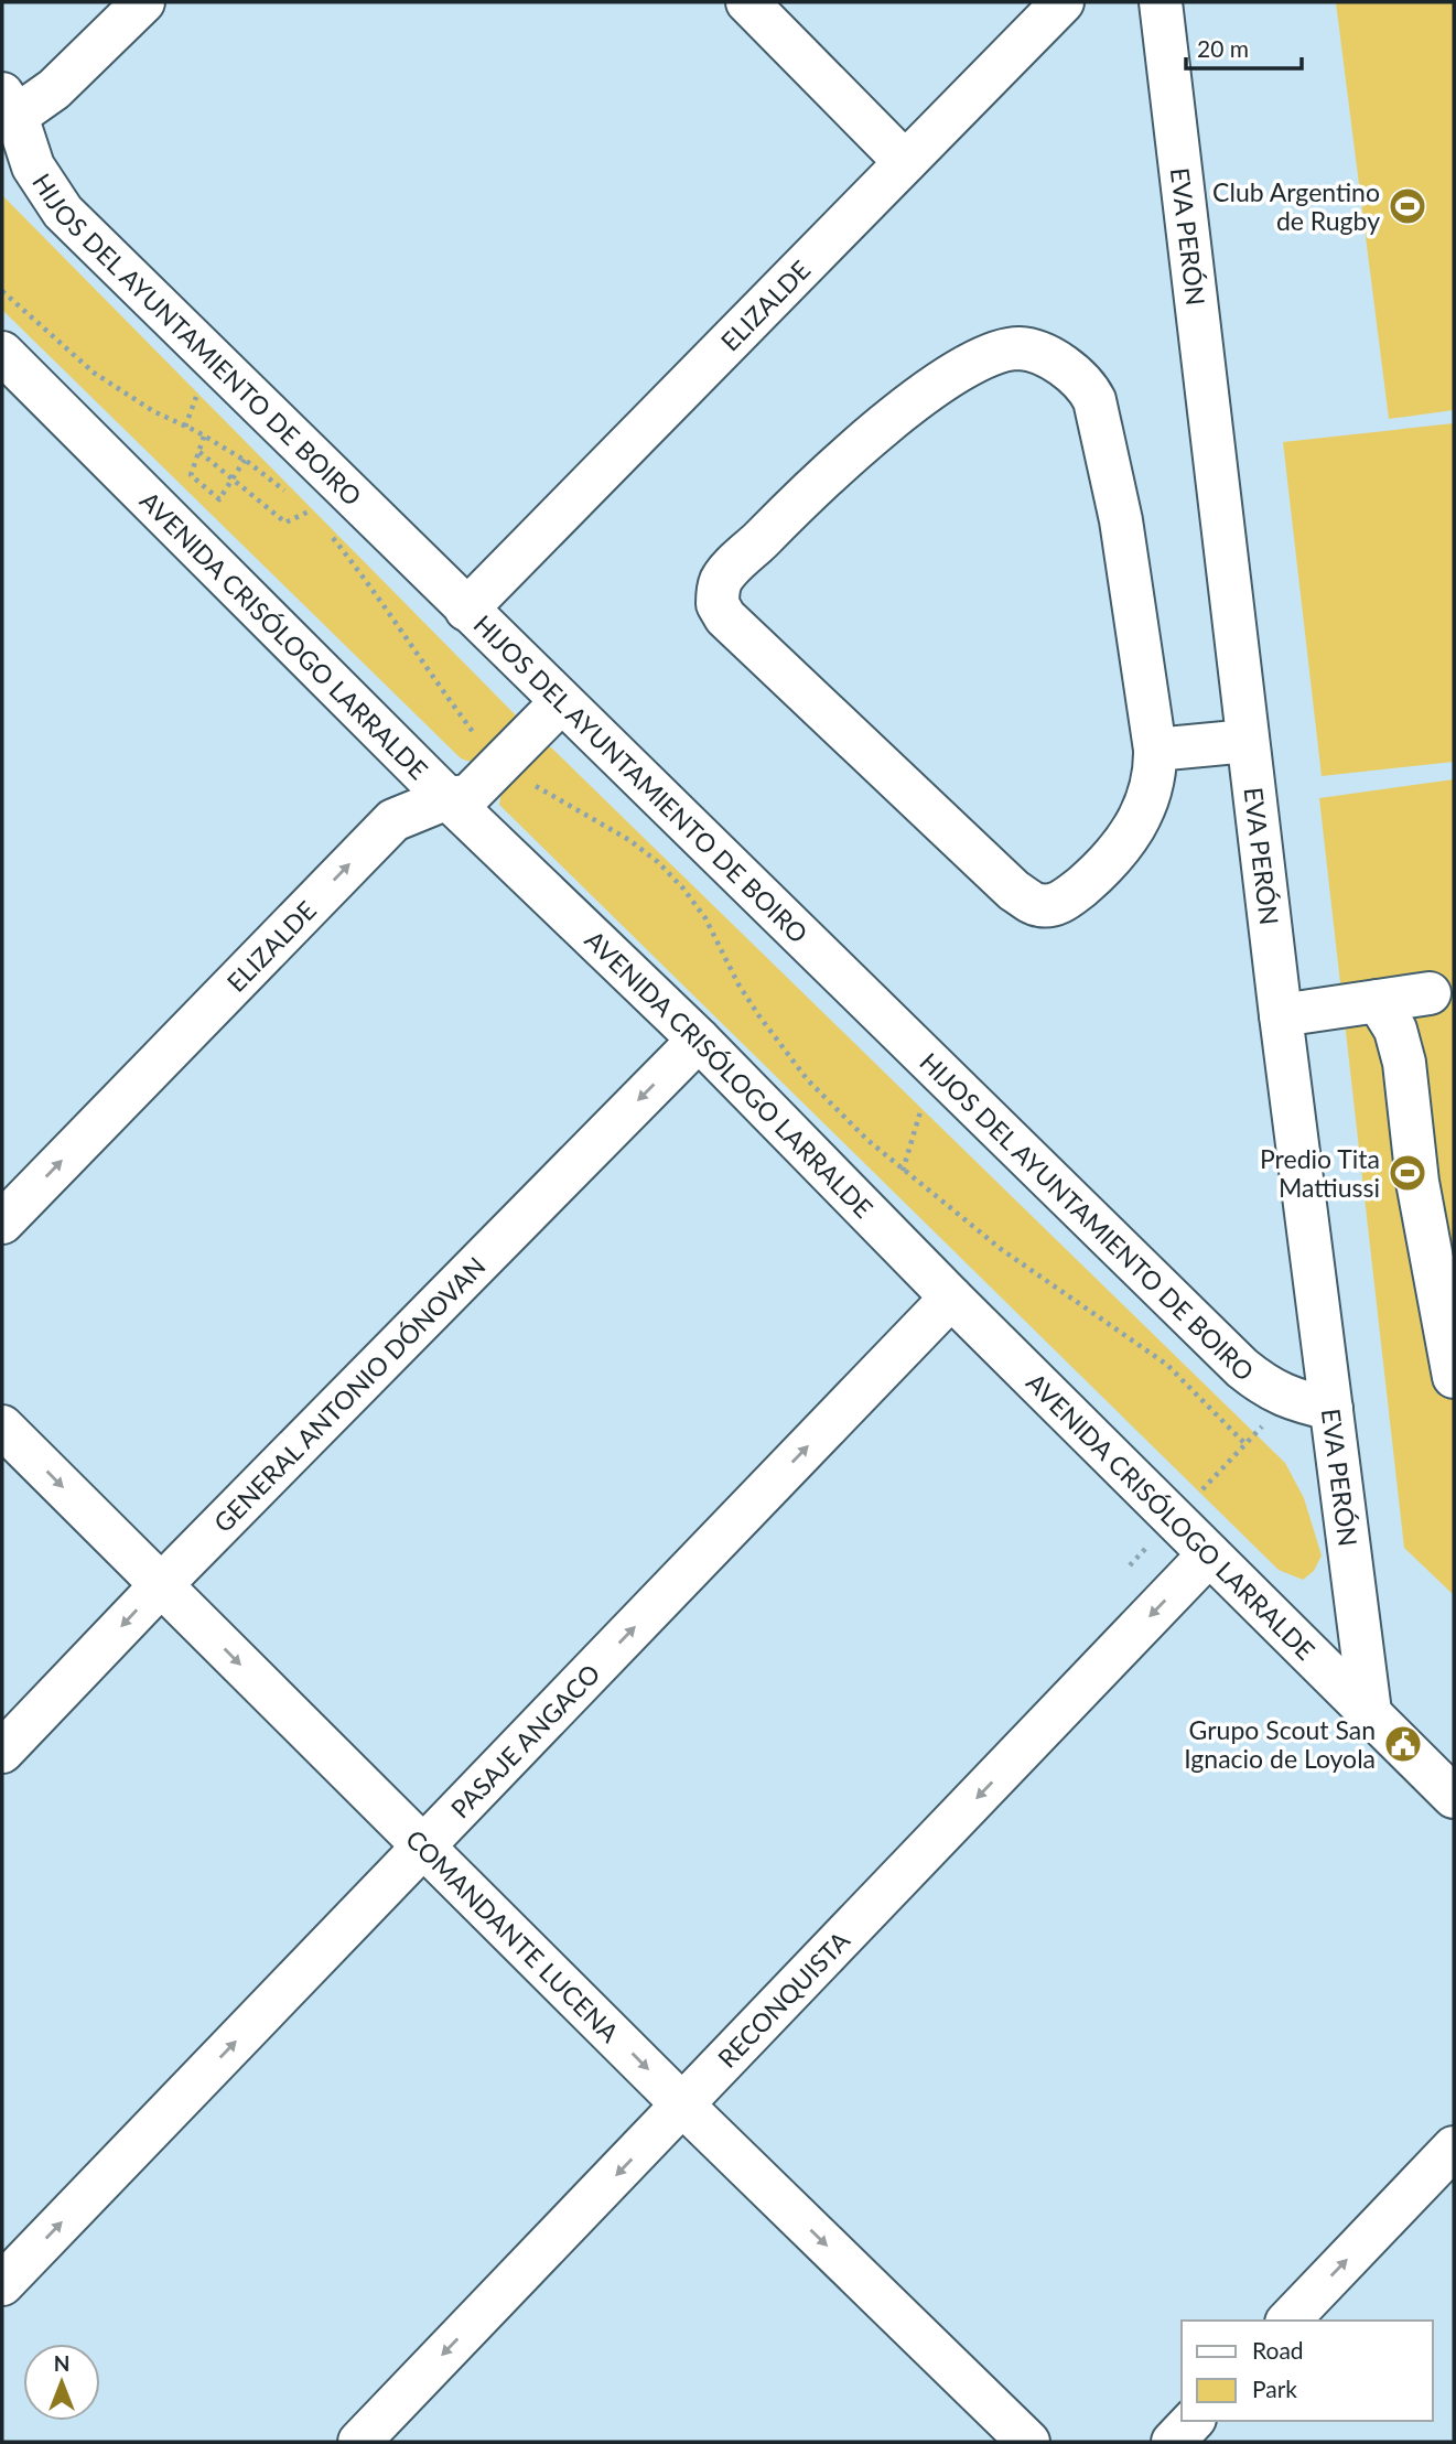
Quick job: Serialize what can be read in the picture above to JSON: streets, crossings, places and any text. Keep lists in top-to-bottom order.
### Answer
{
  "streets": {
    "street": [
      "EVA PERÓN",
      "ELIZALDE",
      "HIJOS DEL AYUNTAMIENTO DE BOIRO",
      "AVENIDA CRISÓLOGO LARRALDE",
      "GENERAL ANTONIO DÓNOVAN",
      "PASAJE ANGACO",
      "COMANDANTE LUCENA",
      "RECONQUISTA"
    ]
  },
  "crossings": [
    ["EVA PERÓN", "HIJOS DEL AYUNTAMIENTO DE BOIRO"],
    ["EVA PERÓN", "AVENIDA CRISÓLOGO LARRALDE"],
    ["ELIZALDE", "HIJOS DEL AYUNTAMIENTO DE BOIRO"],
    ["ELIZALDE", "AVENIDA CRISÓLOGO LARRALDE"],
    ["AVENIDA CRISÓLOGO LARRALDE", "GENERAL ANTONIO DÓNOVAN"],
    ["AVENIDA CRISÓLOGO LARRALDE", "PASAJE ANGACO"],
    ["AVENIDA CRISÓLOGO LARRALDE", "RECONQUISTA"],
    ["GENERAL ANTONIO DÓNOVAN", "COMANDANTE LUCENA"],
    ["PASAJE ANGACO", "COMANDANTE LUCENA"],
    ["COMANDANTE LUCENA", "RECONQUISTA"]
  ],
  "one_way": [
    "ELIZALDE",
    "GENERAL ANTONIO DÓNOVAN",
    "PASAJE ANGACO",
    "COMANDANTE LUCENA",
    "RECONQUISTA"
  ],
  "places": {
    "sports": ["Club Argentino de Rugby", "Predio Tita Mattiussi"],
    "public building": ["Grupo Scout San Ignacio de Loyola"]
  },
  "legend": ["Road", "Park"],
  "scale_bar": "20 m",
  "north": "top"
}
